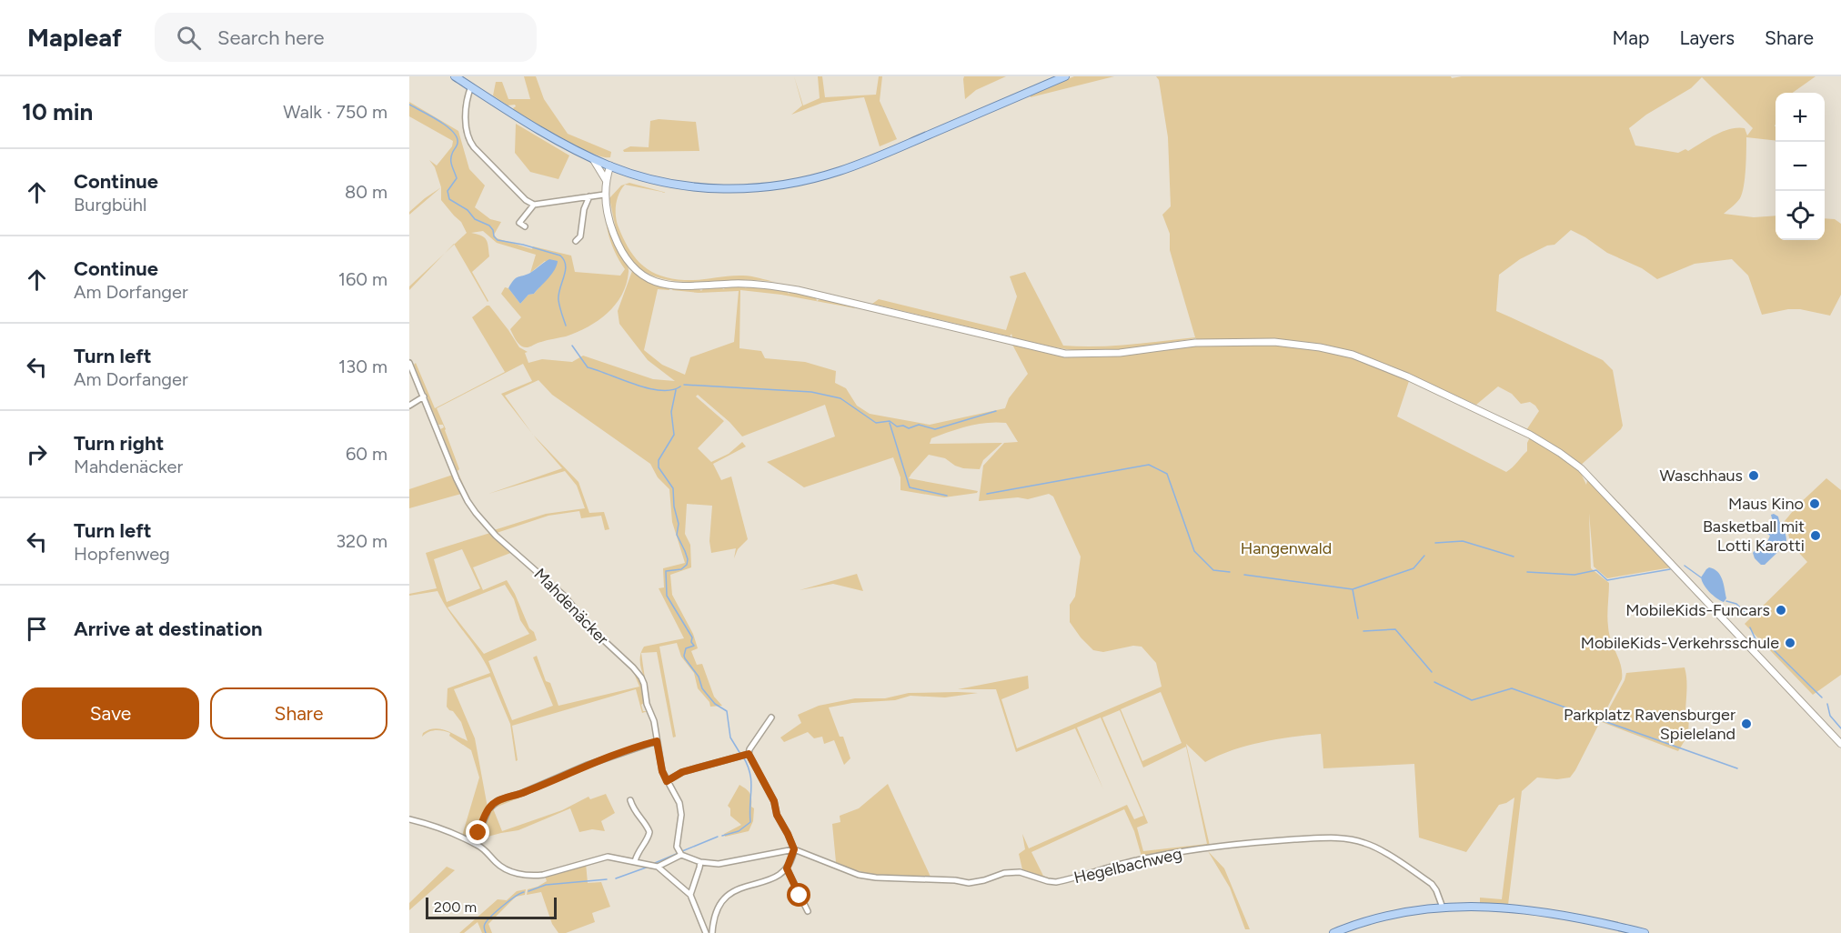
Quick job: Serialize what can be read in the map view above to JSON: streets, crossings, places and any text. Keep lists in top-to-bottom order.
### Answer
{
  "streets": {
    "street": ["Mahdenäcker", "Hegelbachweg"]
  },
  "parks": ["Hangenwald"],
  "places": [
    "Waschhaus",
    "Maus Kino",
    "Basketball mit Lotti Karotti",
    "MobileKids-Funcars",
    "MobileKids-Verkehrsschule",
    "Parkplatz Ravensburger Spieleland"
  ],
  "scale_bar": "200 m",
  "page": {
    "header": "Mapleaf",
    "search": "Search here",
    "nav": ["Map", "Layers", "Share"],
    "heading": ["10 min", "Walk · 750 m"],
    "map_buttons": ["+", "−"],
    "list": [
      ["Continue", "Burgbühl", "80 m"],
      ["Continue", "Am Dorfanger", "160 m"],
      ["Turn left", "Am Dorfanger", "130 m"],
      ["Turn right", "Mahdenäcker", "60 m"],
      ["Turn left", "Hopfenweg", "320 m"],
      "Arrive at destination"
    ],
    "buttons": ["Save", "Share"],
    "scale": "200 m"
  }
}
